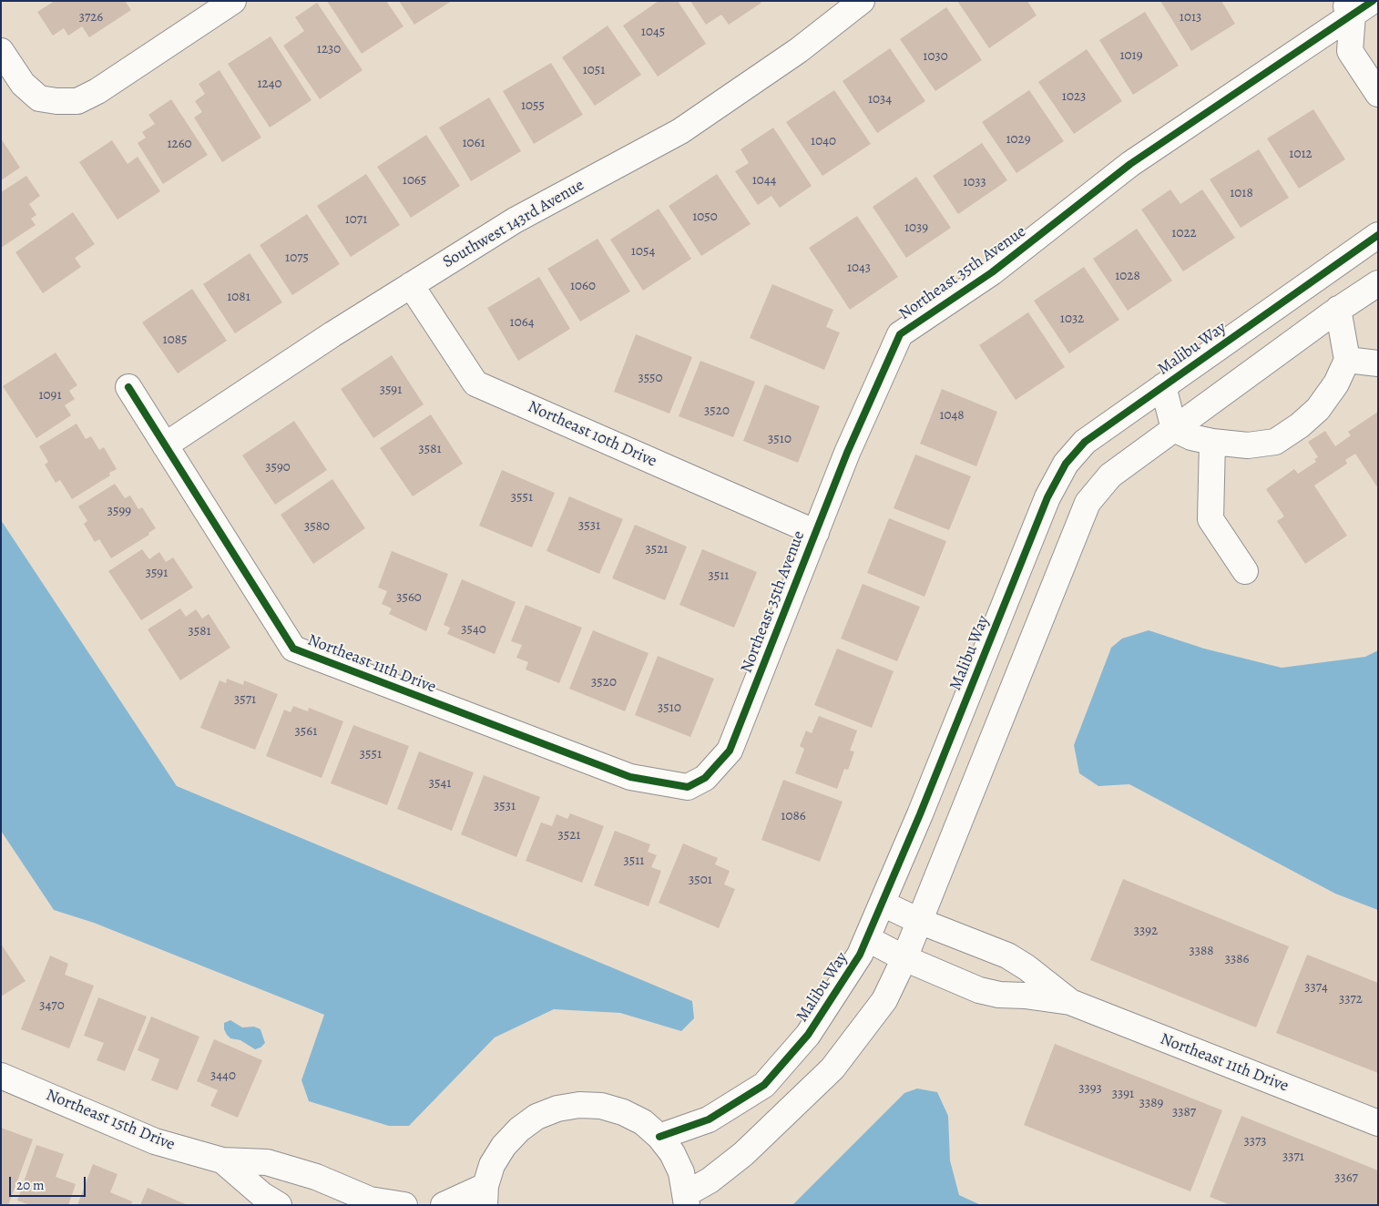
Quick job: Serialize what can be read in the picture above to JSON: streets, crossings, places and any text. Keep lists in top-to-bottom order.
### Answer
{
  "streets": {
    "street": [
      "Southwest 143rd Avenue",
      "Northeast 35th Avenue",
      "Malibu Way",
      "Northeast 10th Drive",
      "Northeast 11th Drive",
      "Northeast 15th Drive"
    ]
  },
  "crossings": [
    ["Southwest 143rd Avenue", "Northeast 10th Drive"],
    ["Southwest 143rd Avenue", "Northeast 11th Drive"],
    ["Northeast 35th Avenue", "Northeast 10th Drive"],
    ["Northeast 35th Avenue", "Northeast 11th Drive"],
    ["Malibu Way", "Northeast 11th Drive"]
  ],
  "house_numbers": [
    "3726",
    "1013",
    "1045",
    "1230",
    "1019",
    "1030",
    "1051",
    "1240",
    "1023",
    "1034",
    "1055",
    "1029",
    "1040",
    "1061",
    "1260",
    "1012",
    "1065",
    "1044",
    "1033",
    "1018",
    "1050",
    "1071",
    "1039",
    "1022",
    "1054",
    "1075",
    "1043",
    "1028",
    "1060",
    "1081",
    "1032",
    "1064",
    "1085",
    "3550",
    "3591",
    "1091",
    "3520",
    "1048",
    "3510",
    "3581",
    "3590",
    "3551",
    "3599",
    "3531",
    "3580",
    "3521",
    "3591",
    "3511",
    "3560",
    "3540",
    "3581",
    "3520",
    "3571",
    "3510",
    "3561",
    "3551",
    "3541",
    "3531",
    "1086",
    "3521",
    "3511",
    "3501",
    "3392",
    "3388",
    "3386",
    "3374",
    "3372",
    "3470",
    "3440",
    "3393",
    "3391",
    "3389",
    "3387",
    "3373",
    "3371",
    "3367"
  ],
  "scale_bar": "20 m"
}
